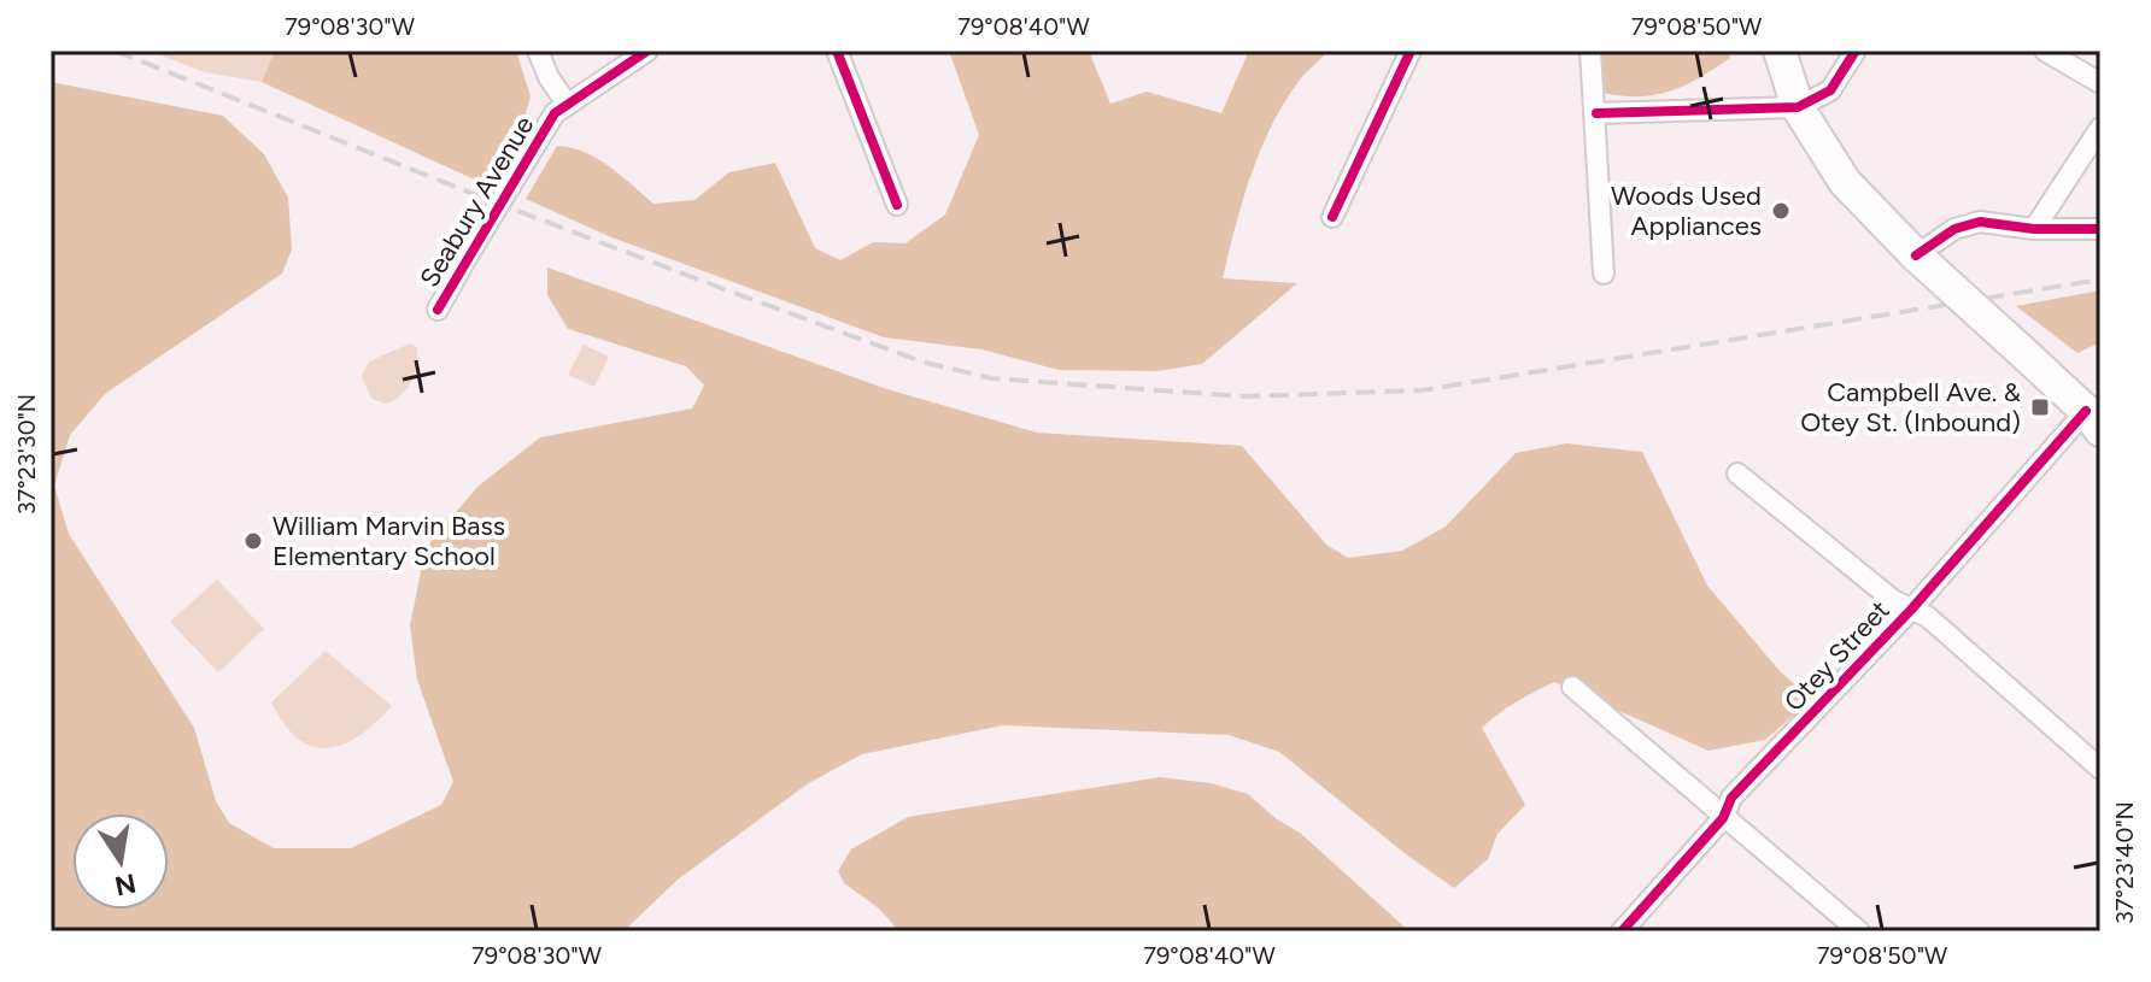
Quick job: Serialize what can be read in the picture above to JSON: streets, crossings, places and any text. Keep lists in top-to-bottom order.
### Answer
{
  "streets": {
    "street": ["Seabury Avenue", "Otey Street"]
  },
  "places": {
    "other": ["Woods Used Appliances", "William Marvin Bass Elementary School"],
    "transit": ["Campbell Ave. & Otey St. (Inbound)"]
  },
  "north": "bottom",
  "coordinates": [
    "79°08'30\"W",
    "79°08'40\"W",
    "79°08'50\"W",
    "37°23'30\"N",
    "37°23'40\"N"
  ]
}
